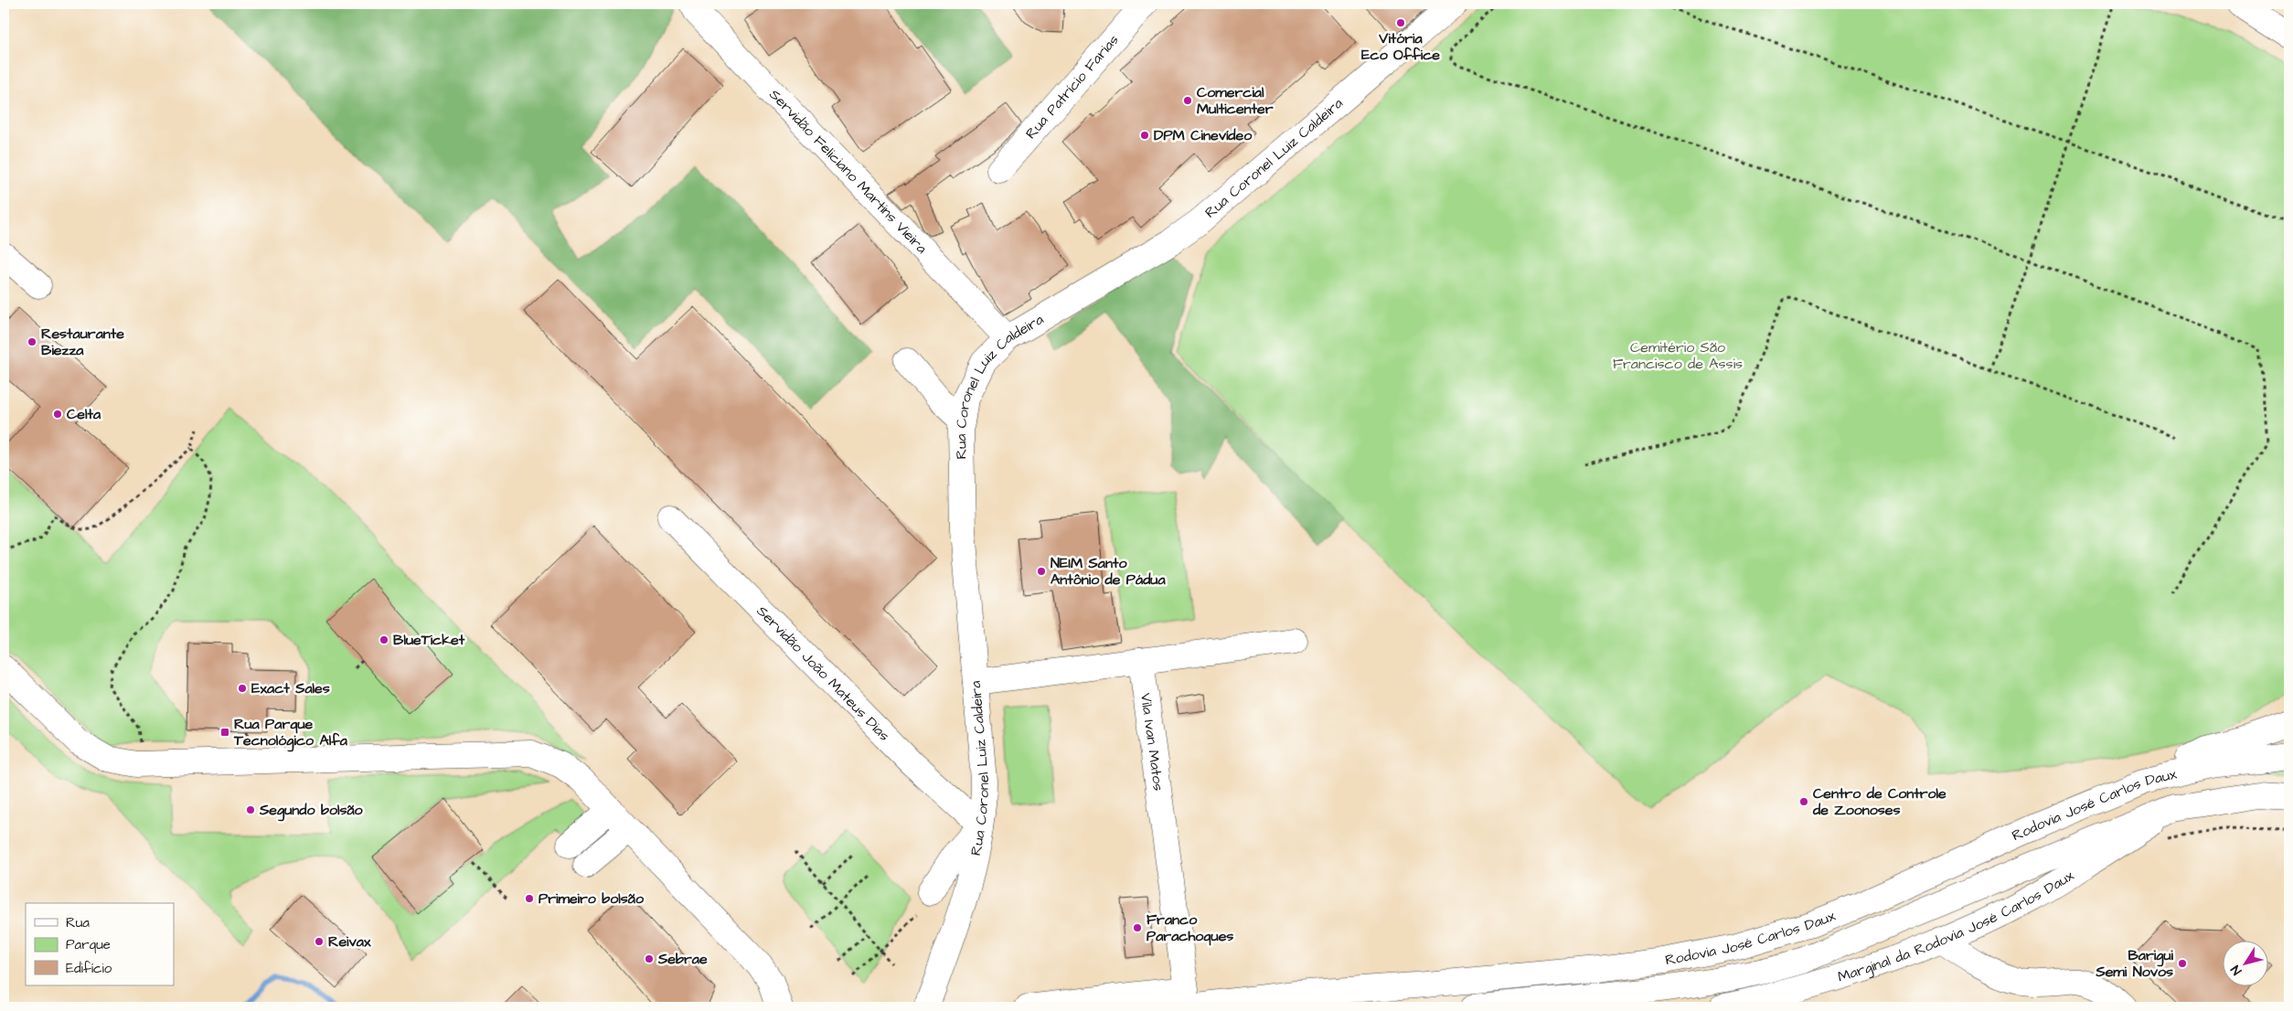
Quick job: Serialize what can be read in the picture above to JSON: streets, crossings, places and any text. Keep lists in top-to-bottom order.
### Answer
{
  "streets": {
    "main road": [
      "Rua Patrício Farias",
      "Rua Coronel Luiz Caldeira",
      "Servidão Feliciano Martins Vieira",
      "Servidão João Mateus Dias",
      "Vila Ivan Matos",
      "Rodovia José Carlos Daux",
      "Marginal da Rodovia José Carlos Daux"
    ]
  },
  "crossings": [
    ["Rua Coronel Luiz Caldeira", "Servidão Feliciano Martins Vieira"],
    ["Rua Coronel Luiz Caldeira", "Servidão João Mateus Dias"],
    ["Vila Ivan Matos", "Rodovia José Carlos Daux"],
    ["Rodovia José Carlos Daux", "Marginal da Rodovia José Carlos Daux"]
  ],
  "parks": ["Cemitério São Francisco de Assis"],
  "places": {
    "other": [
      "Vitória Eco Office",
      "Comercial Multicenter",
      "DPM Cinevídeo",
      "Restaurante Biezza",
      "Celta",
      "NEIM Santo Antônio de Pádua",
      "BlueTicket",
      "Exact Sales",
      "Centro de Controle de Zoonoses",
      "Segundo bolsão",
      "Primeiro bolsão",
      "Franco Parachoques",
      "Reivax",
      "Sebrae",
      "Barigui Semi Novos"
    ],
    "transit": ["Rua Parque Tecnológico Alfa"]
  },
  "legend": ["Rua", "Parque", "Edifício"],
  "north": "bottom left"
}
